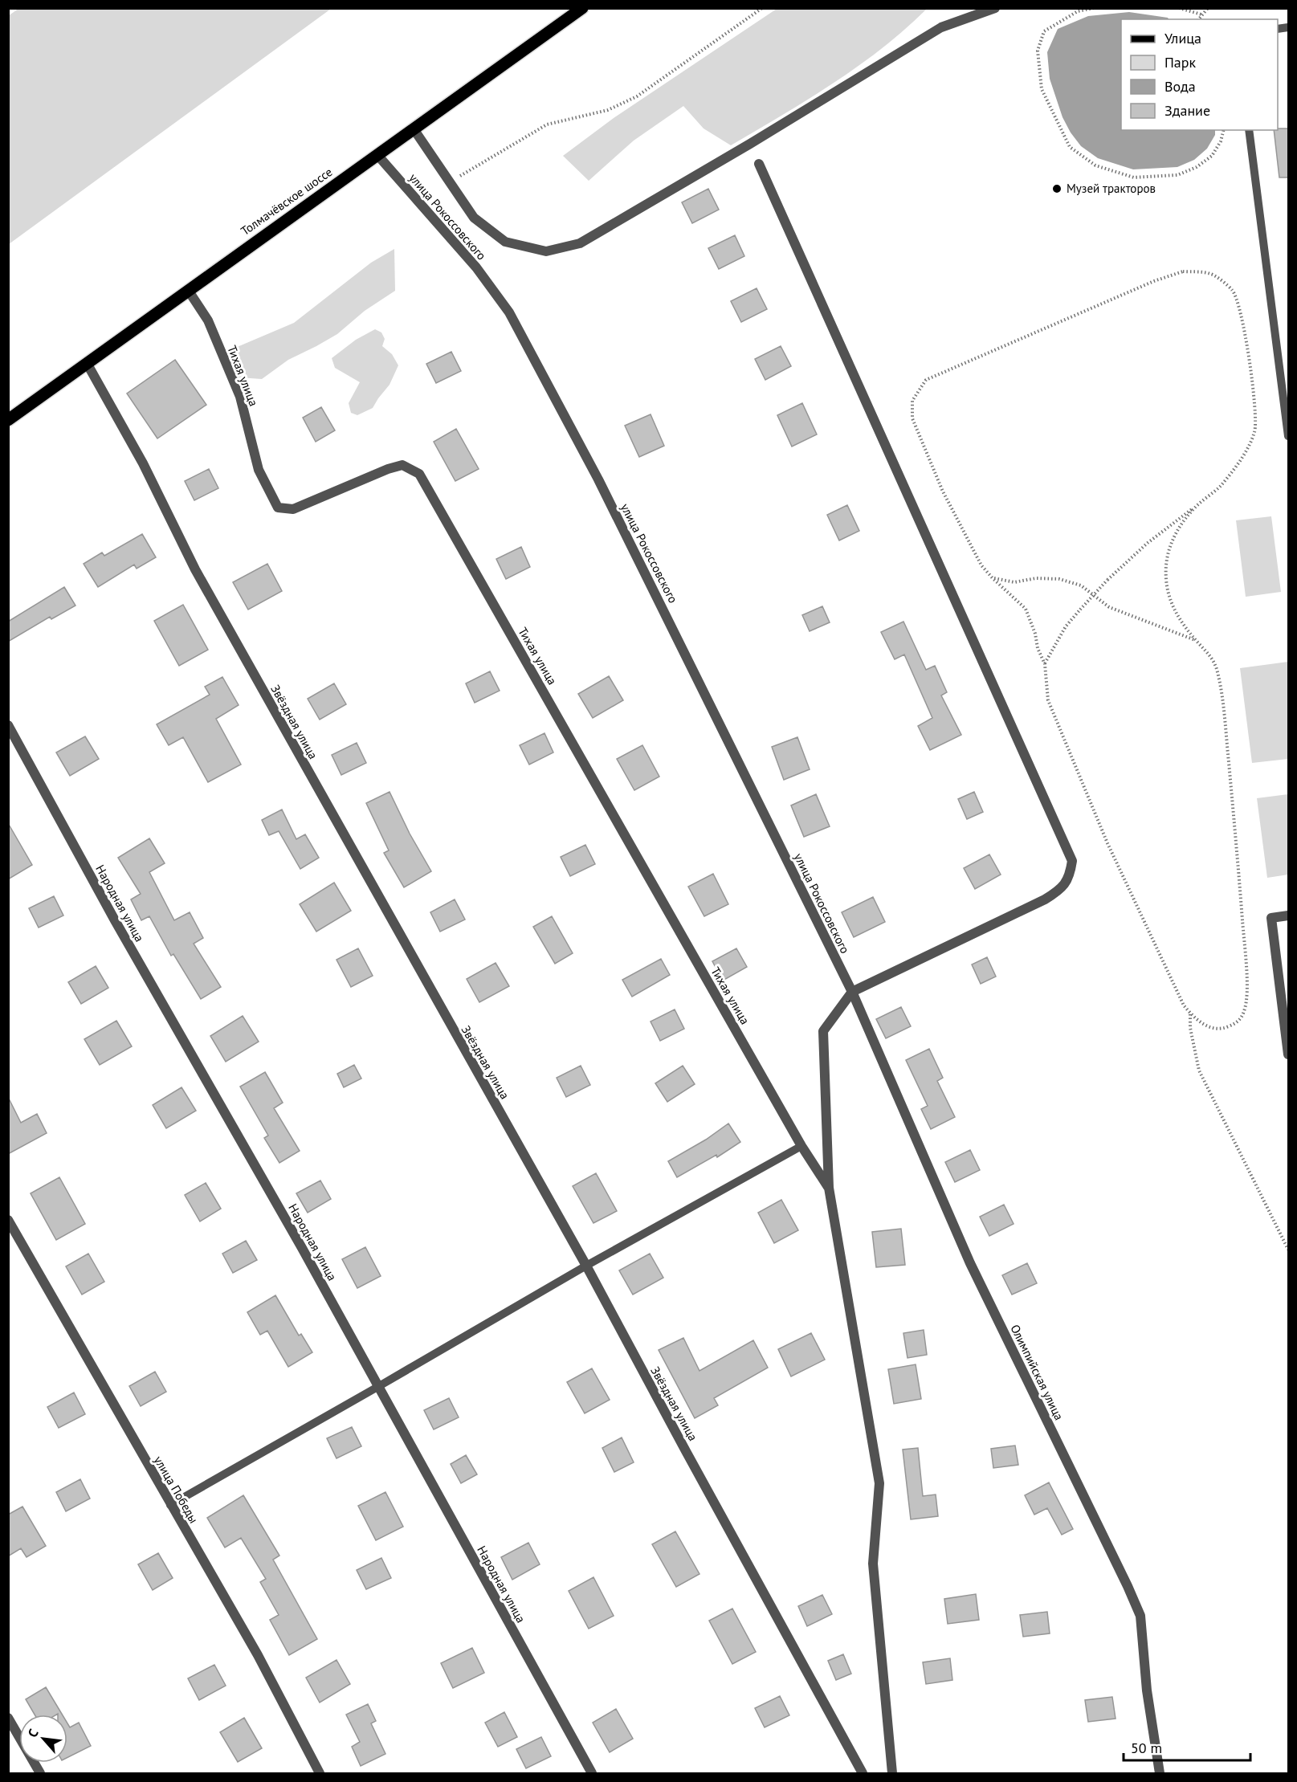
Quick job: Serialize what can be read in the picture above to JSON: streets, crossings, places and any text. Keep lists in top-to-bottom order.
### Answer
{
  "streets": {
    "main road": ["Толмачёвское шоссе"],
    "street": [
      "улица Рокоссовского",
      "Тихая улица",
      "Звёздная улица",
      "Народная улица",
      "Олимпийская улица",
      "улица Победы"
    ]
  },
  "crossings": [
    ["Толмачёвское шоссе", "улица Рокоссовского"],
    ["Толмачёвское шоссе", "Тихая улица"],
    ["Толмачёвское шоссе", "Звёздная улица"],
    ["улица Рокоссовского", "Олимпийская улица"]
  ],
  "places": ["Музей тракторов"],
  "legend": [
    "Улица",
    "Парк",
    "Вода",
    "Здание"
  ],
  "scale_bar": "50 m",
  "north": "top left"
}
